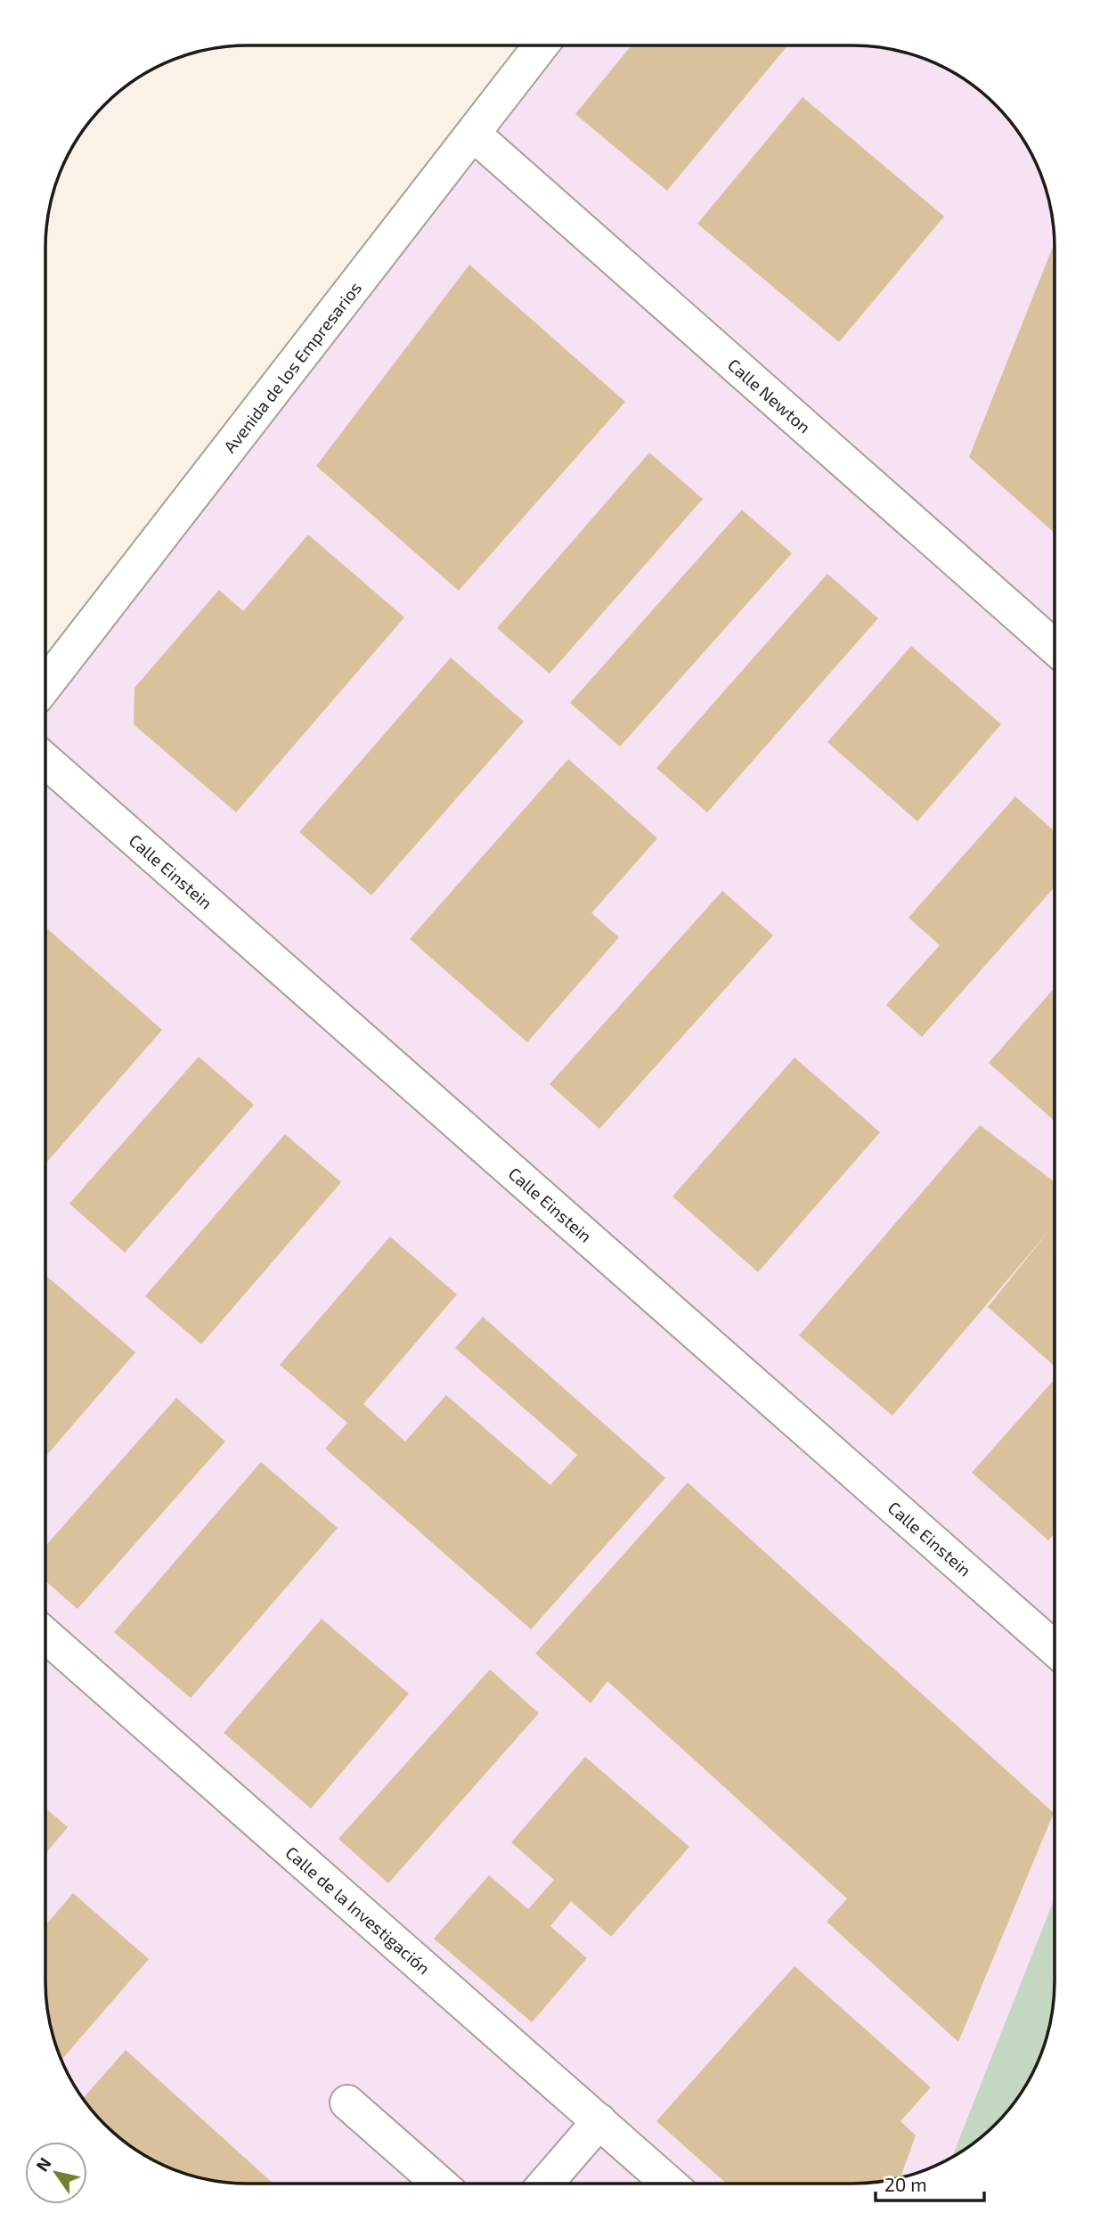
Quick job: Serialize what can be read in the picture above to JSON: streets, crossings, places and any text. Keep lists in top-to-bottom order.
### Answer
{
  "streets": {
    "street": [
      "Avenida de los Empresarios",
      "Calle Newton",
      "Calle Einstein",
      "Calle de la Investigación"
    ]
  },
  "crossings": [
    ["Avenida de los Empresarios", "Calle Newton"]
  ],
  "scale_bar": "20 m",
  "north": "top left"
}
